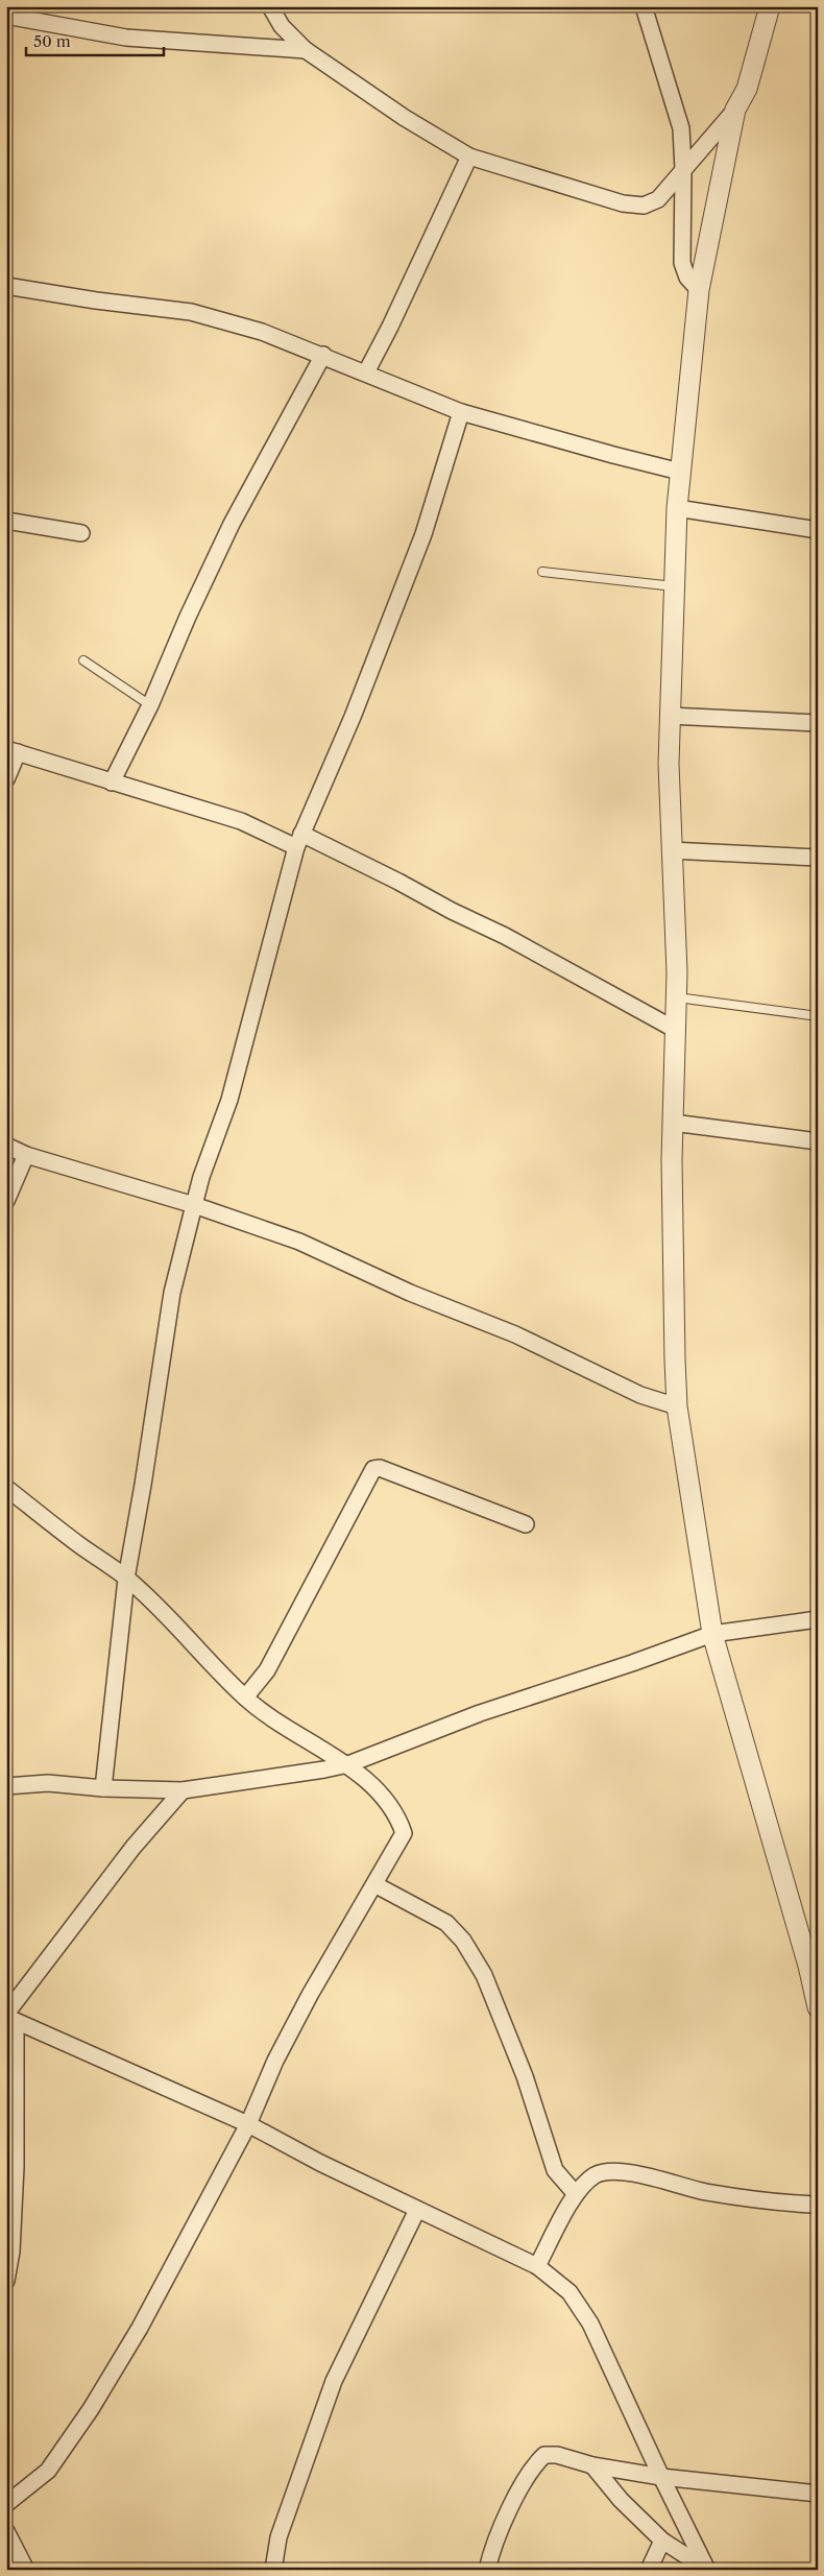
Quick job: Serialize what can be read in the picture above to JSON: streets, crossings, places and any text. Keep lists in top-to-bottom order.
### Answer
{
  "scale_bar": "50 m"
}
